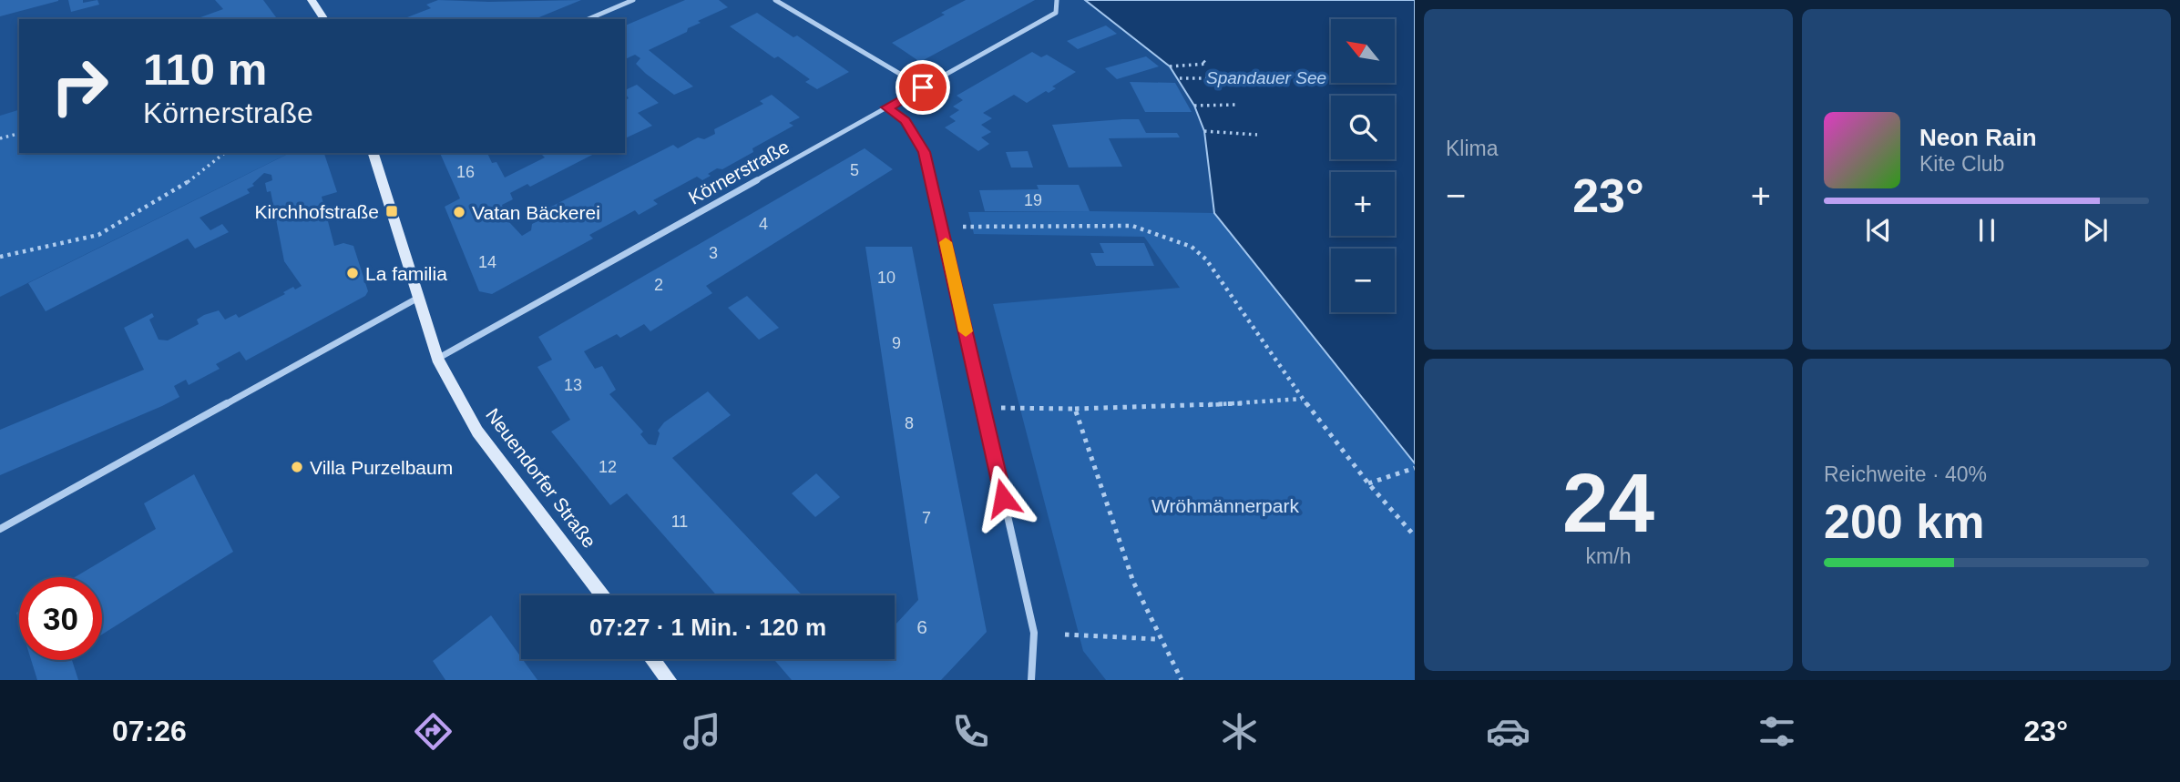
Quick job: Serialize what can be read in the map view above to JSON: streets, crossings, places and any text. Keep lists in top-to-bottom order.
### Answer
{
  "streets": {
    "main road": ["Neuendorfer Straße"],
    "street": ["Körnerstraße"]
  },
  "crossings": [
    ["Körnerstraße", "Neuendorfer Straße"]
  ],
  "water": ["Spandauer See"],
  "parks": ["Wröhmännerpark"],
  "places": {
    "transit": ["Kirchhofstraße"],
    "other": ["Vatan Bäckerei", "La familia", "Villa Purzelbaum"]
  },
  "house_numbers": [
    "5",
    "16",
    "19",
    "4",
    "3",
    "14",
    "10",
    "2",
    "9",
    "13",
    "8",
    "12",
    "7",
    "11",
    "6"
  ],
  "north": "top left",
  "page": {
    "tile": [
      "Klima",
      ["24", "km/h"],
      ["Reichweite · 40%", "200 km"]
    ],
    "map_buttons": ["+", "−"],
    "turn": ["110 m", "Körnerstraße"],
    "song": ["Neon Rain", "Kite Club"],
    "heat": ["−", "23°", "+"],
    "limit": "30",
    "trip": "07:27 · 1 Min. · 120 m",
    "tabs": ["07:26", "23°"]
  }
}
